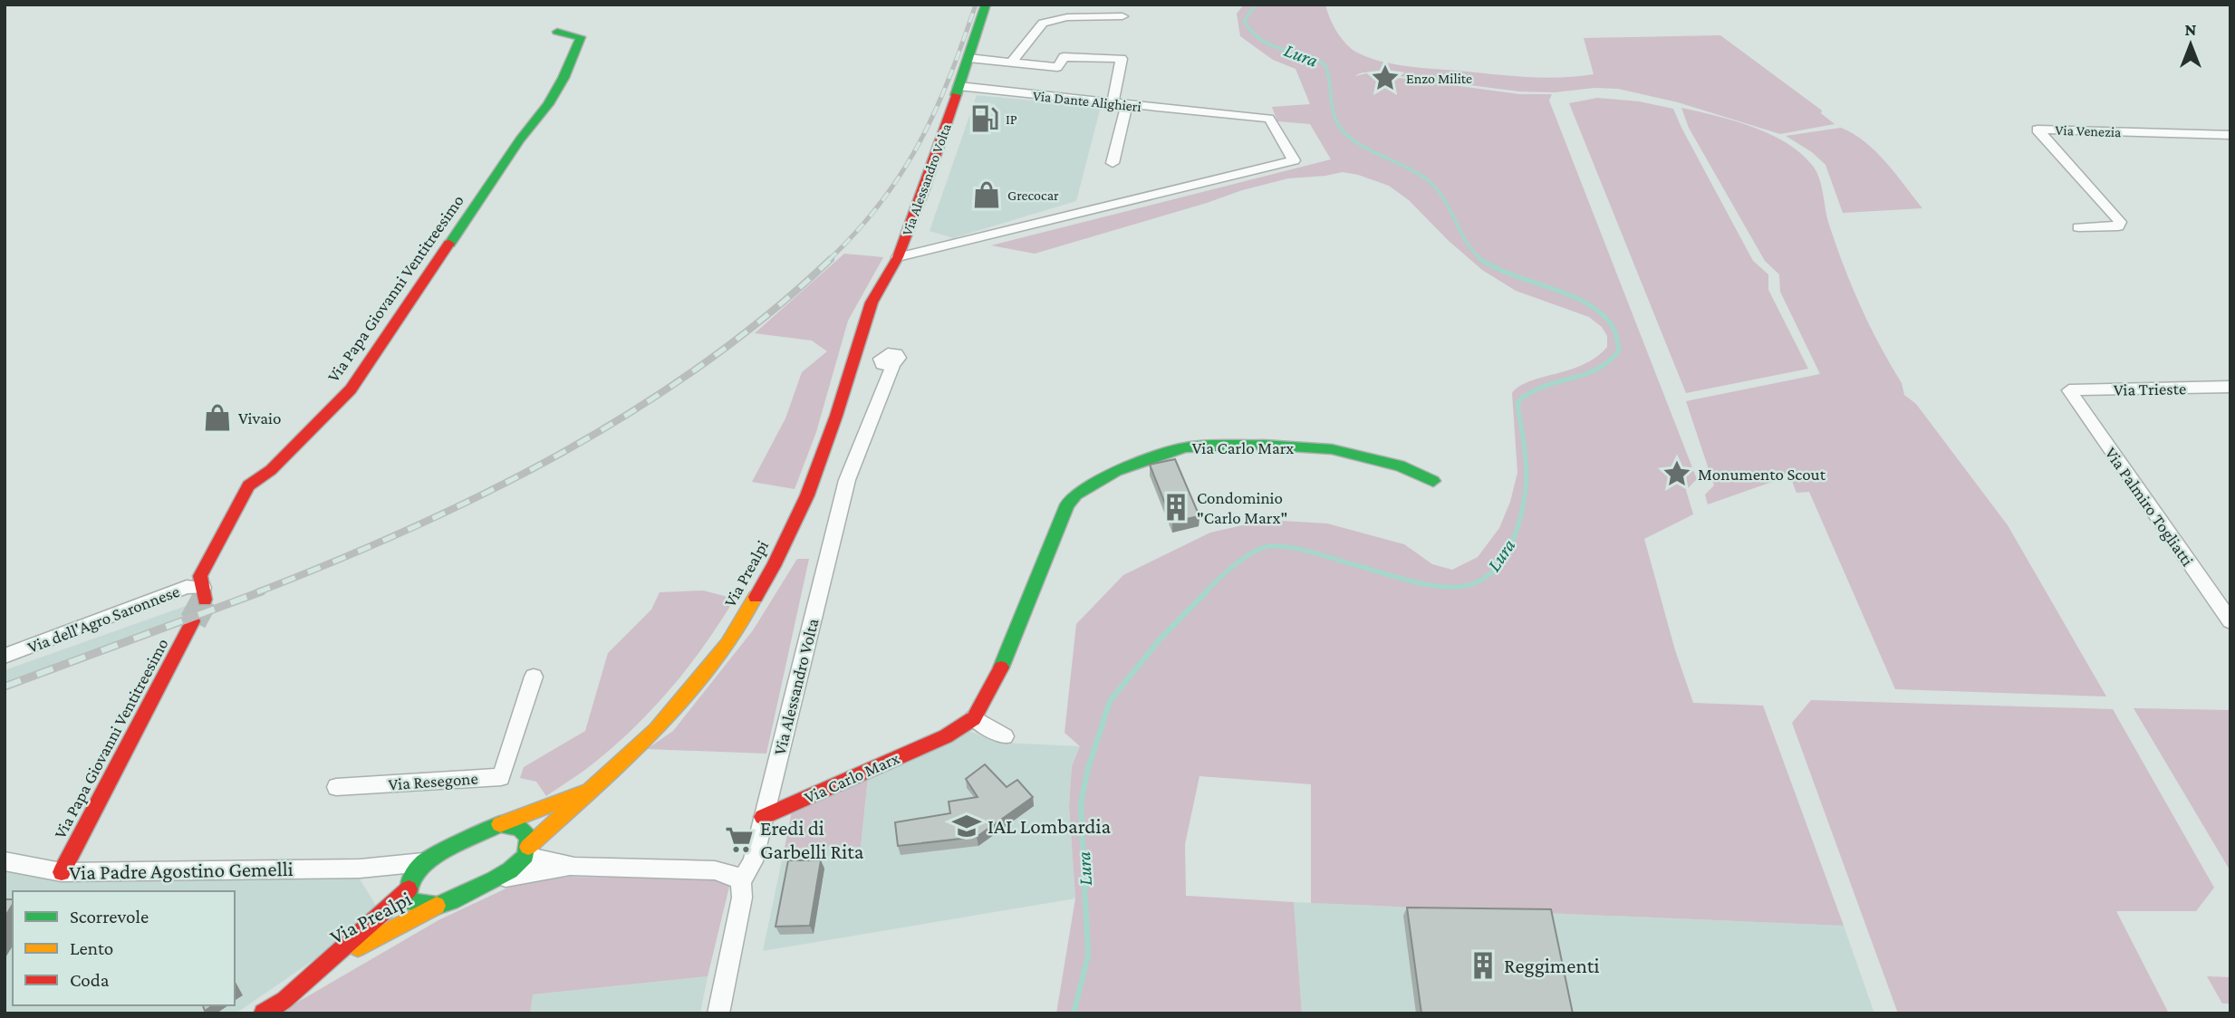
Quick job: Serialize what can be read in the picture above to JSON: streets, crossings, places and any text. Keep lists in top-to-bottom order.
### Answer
{
  "streets": {
    "street": [
      "Via Dante Alighieri",
      "Via Venezia",
      "Via Alessandro Volta",
      "Via Papa Giovanni Ventitreesimo",
      "Via Trieste",
      "Via Carlo Marx",
      "Via Palmiro Togliatti",
      "Via Prealpi",
      "Via dell'Agro Saronnese",
      "Via Resegone",
      "Via Padre Agostino Gemelli"
    ]
  },
  "crossings": [
    ["Via Dante Alighieri", "Via Alessandro Volta"],
    ["Via Alessandro Volta", "Via Carlo Marx"],
    ["Via Alessandro Volta", "Via Prealpi"],
    ["Via Papa Giovanni Ventitreesimo", "Via dell'Agro Saronnese"],
    ["Via Papa Giovanni Ventitreesimo", "Via Padre Agostino Gemelli"],
    ["Via Trieste", "Via Palmiro Togliatti"],
    ["Via Prealpi", "Via Padre Agostino Gemelli"]
  ],
  "water": ["Lura"],
  "places": {
    "place": ["Enzo Milite", "Monumento Scout"],
    "fuel station": ["IP"],
    "shop": ["Grecocar", "Vivaio"],
    "building": ["Condominio \"Carlo Marx\"", "Reggimenti"],
    "school or university": ["IAL Lombardia"],
    "supermarket": ["Eredi di Garbelli Rita"]
  },
  "legend": ["Scorrevole", "Lento", "Coda"],
  "north": "top"
}
